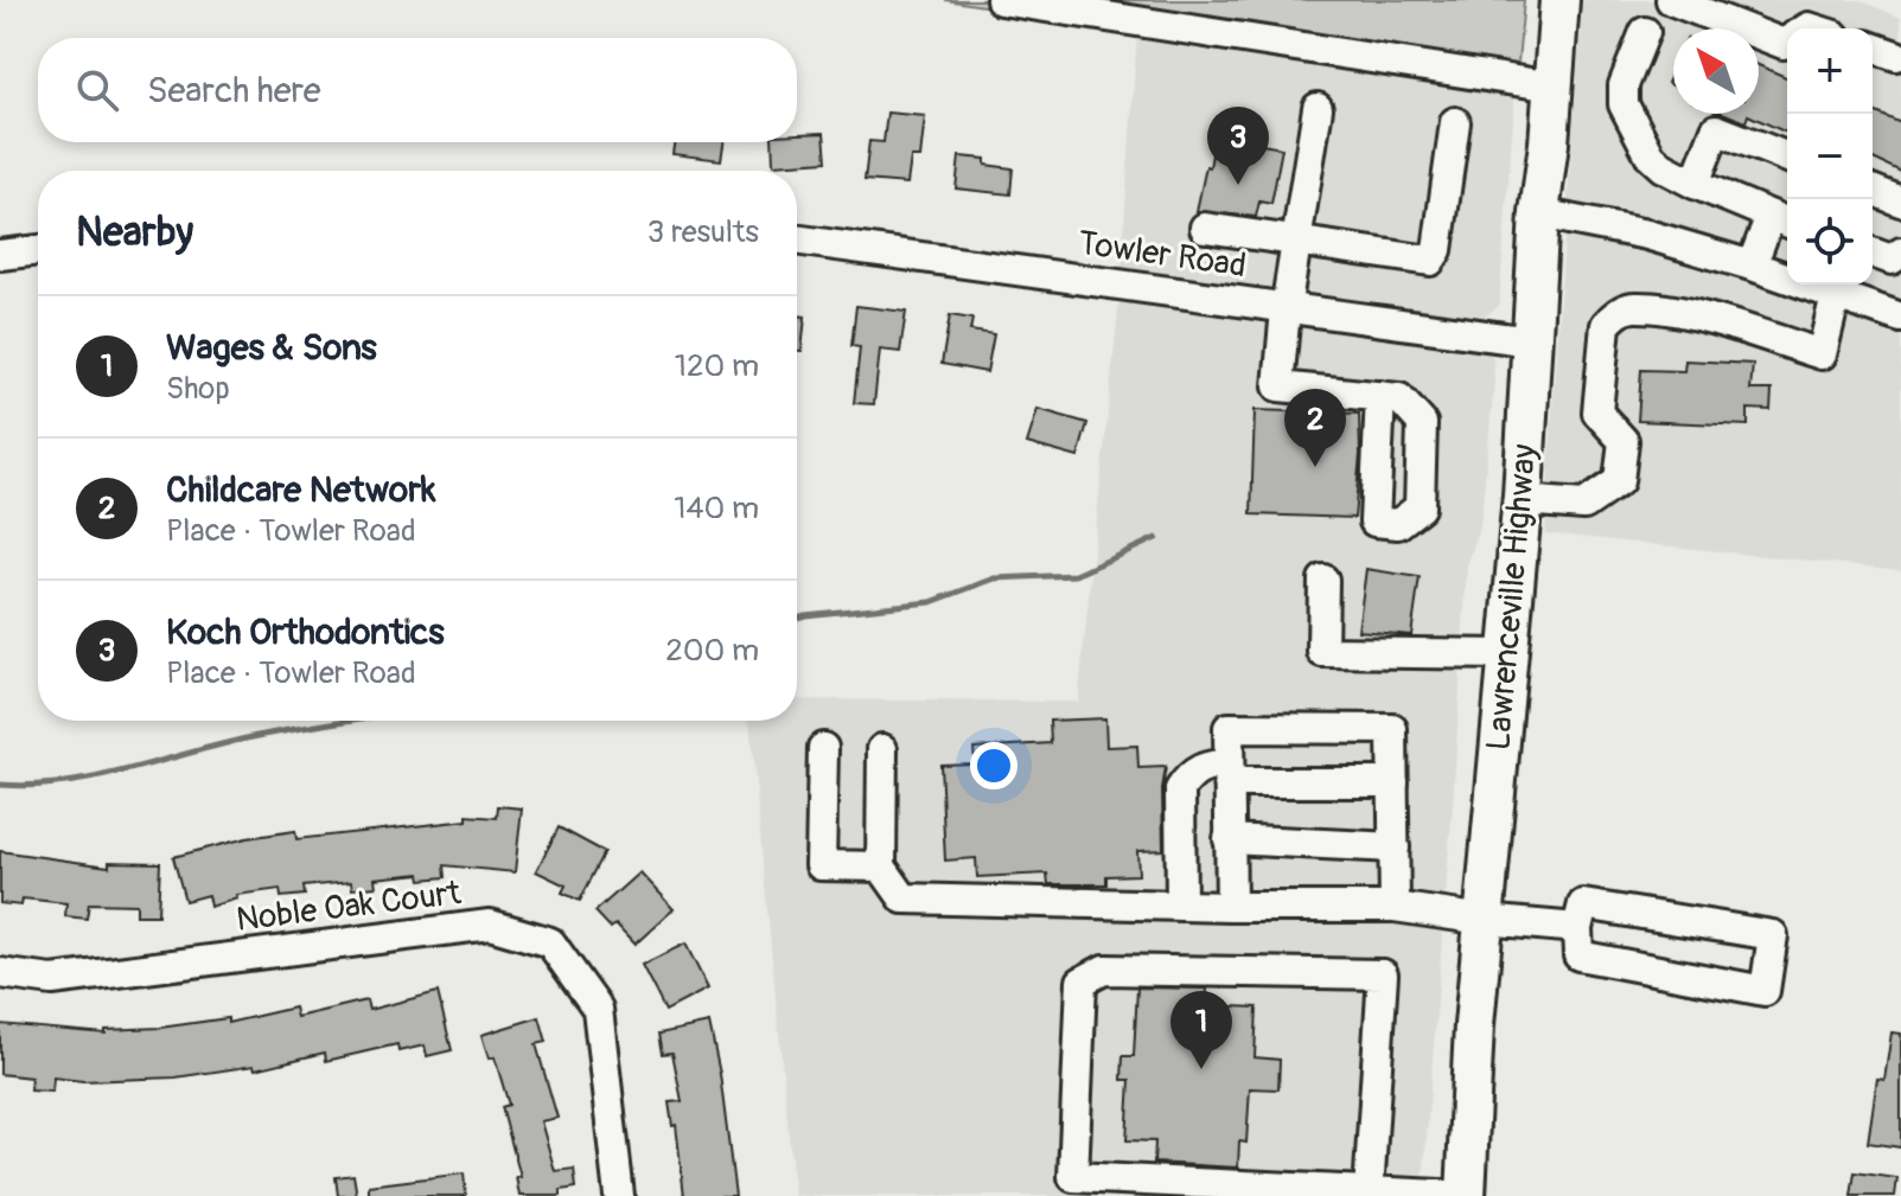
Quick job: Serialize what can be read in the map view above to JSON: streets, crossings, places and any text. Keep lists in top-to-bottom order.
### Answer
{
  "streets": {
    "main road": ["Lawrenceville Highway"],
    "street": ["Towler Road", "Noble Oak Court"]
  },
  "crossings": [
    ["Towler Road", "Lawrenceville Highway"]
  ],
  "north": "top left",
  "page": {
    "map_buttons": ["+", "−"],
    "search": "Search here",
    "pins": ["3", "2", "1"],
    "heading": ["Nearby", "3 results"],
    "list": [
      {
        "mark": "1",
        "name": "Wages & Sons",
        "note": "Shop",
        "value": "120 m"
      },
      {
        "mark": "2",
        "name": "Childcare Network",
        "note": "Place · Towler Road",
        "value": "140 m"
      },
      {
        "mark": "3",
        "name": "Koch Orthodontics",
        "note": "Place · Towler Road",
        "value": "200 m"
      }
    ]
  }
}
